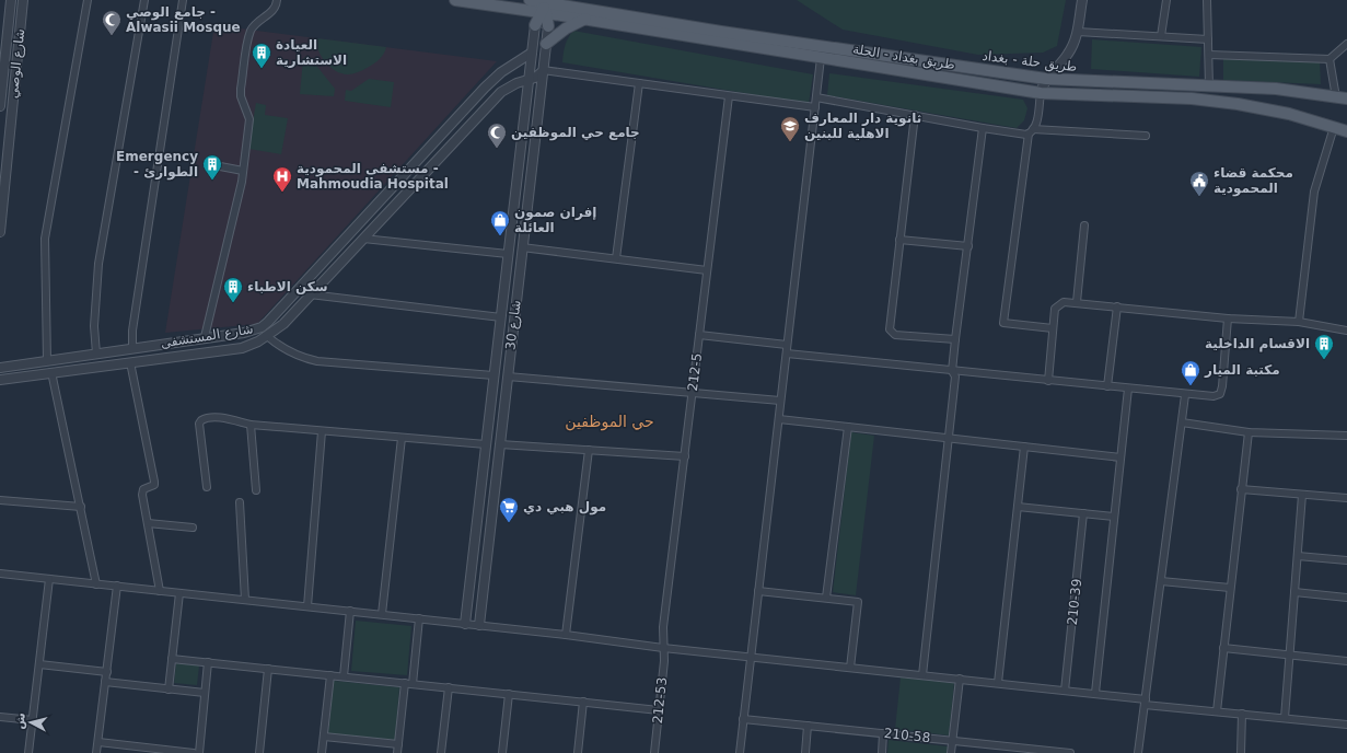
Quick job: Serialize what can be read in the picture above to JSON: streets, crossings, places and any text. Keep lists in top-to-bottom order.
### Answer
{
  "streets": {
    "main road": ["طريق بغداد - الحلة", "طريق حلة - بغداد"],
    "street": [
      "شارع الوصي",
      "شارع 30",
      "شارع المستشفى",
      "212-5",
      "210-39",
      "212-53",
      "210-58"
    ]
  },
  "crossings": [
    ["طريق بغداد - الحلة", "طريق حلة - بغداد"],
    ["شارع 30", "شارع المستشفى"],
    ["212-5", "212-53"]
  ],
  "districts": ["حي الموظفين"],
  "places": {
    "mosque": ["جامع الوصي - Alwasii Mosque", "جامع حي الموظفين"],
    "building": [
      "العيادة الاستشارية",
      "Emergency - الطوارئ",
      "سكن الاطباء",
      "الاقسام الداخلية"
    ],
    "school or university": ["ثانوية دار المعارف الاهلية للبنين"],
    "hospital": ["مستشفى المحمودية - Mahmoudia Hospital"],
    "public building": ["محكمة قضاء المحمودية"],
    "shop": ["إفران صمون العائلة", "مكتبة الميار"],
    "supermarket": ["مول هبي دي"]
  },
  "north": "left"
}
